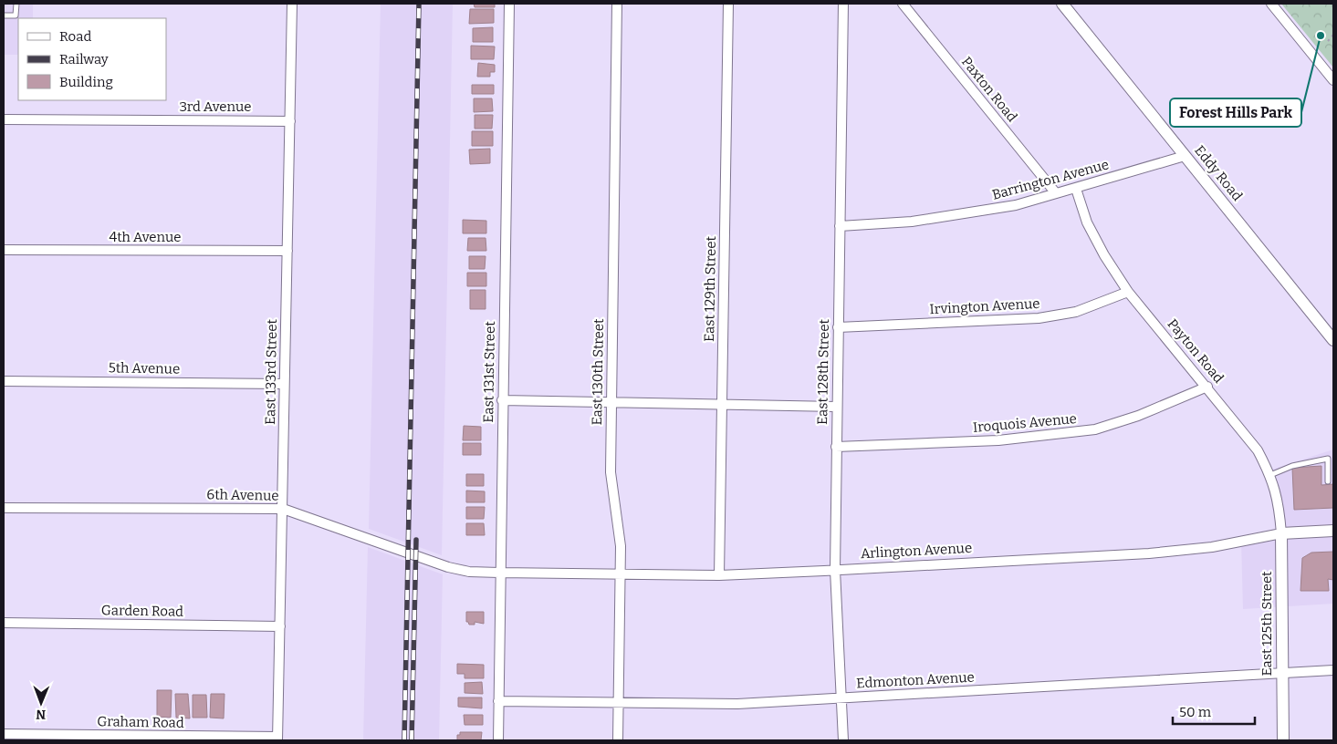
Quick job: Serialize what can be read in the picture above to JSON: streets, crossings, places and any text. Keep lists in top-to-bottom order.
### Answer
{
  "streets": {
    "street": [
      "Paxton Road",
      "3rd Avenue",
      "Eddy Road",
      "Barrington Avenue",
      "4th Avenue",
      "East 129th Street",
      "Irvington Avenue",
      "Payton Road",
      "5th Avenue",
      "East 133rd Street",
      "East 131st Street",
      "East 130th Street",
      "East 128th Street",
      "Iroquois Avenue",
      "6th Avenue",
      "Arlington Avenue",
      "Garden Road",
      "East 125th Street",
      "Edmonton Avenue",
      "Graham Road"
    ]
  },
  "crossings": [
    ["Paxton Road", "Barrington Avenue"],
    ["3rd Avenue", "East 133rd Street"],
    ["Eddy Road", "Barrington Avenue"],
    ["Barrington Avenue", "Payton Road"],
    ["Barrington Avenue", "East 128th Street"],
    ["4th Avenue", "East 133rd Street"],
    ["East 129th Street", "Arlington Avenue"],
    ["Irvington Avenue", "Payton Road"],
    ["Irvington Avenue", "East 128th Street"],
    ["Payton Road", "Iroquois Avenue"],
    ["Payton Road", "Arlington Avenue"],
    ["Payton Road", "East 125th Street"],
    ["5th Avenue", "East 133rd Street"],
    ["East 133rd Street", "6th Avenue"],
    ["East 133rd Street", "Garden Road"],
    ["East 133rd Street", "Graham Road"],
    ["East 131st Street", "6th Avenue"],
    ["East 131st Street", "Arlington Avenue"],
    ["East 131st Street", "Edmonton Avenue"],
    ["East 130th Street", "Arlington Avenue"],
    ["East 130th Street", "Edmonton Avenue"],
    ["East 128th Street", "Iroquois Avenue"],
    ["East 128th Street", "Arlington Avenue"],
    ["East 128th Street", "Edmonton Avenue"],
    ["6th Avenue", "Arlington Avenue"],
    ["Arlington Avenue", "East 125th Street"],
    ["East 125th Street", "Edmonton Avenue"]
  ],
  "places": ["Forest Hills Park"],
  "legend": ["Road", "Railway", "Building"],
  "scale_bar": "50 m",
  "north": "bottom"
}
